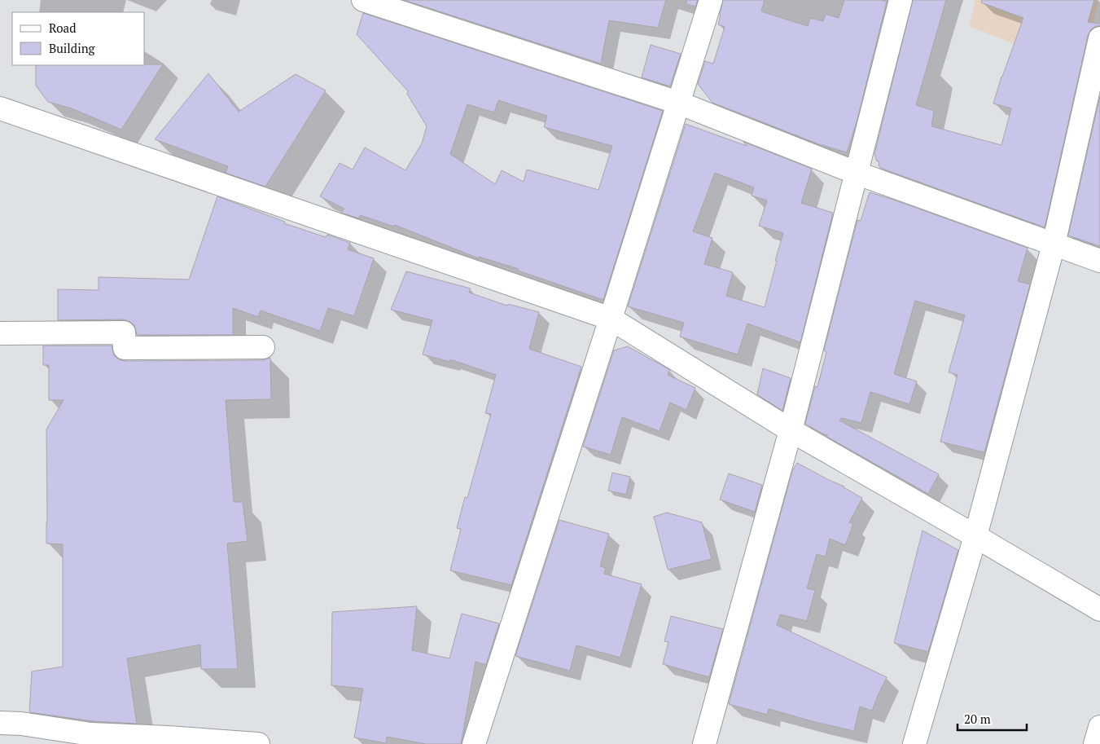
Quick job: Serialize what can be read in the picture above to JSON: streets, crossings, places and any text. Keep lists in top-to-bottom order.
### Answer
{
  "legend": ["Road", "Building"],
  "scale_bar": "20 m"
}
